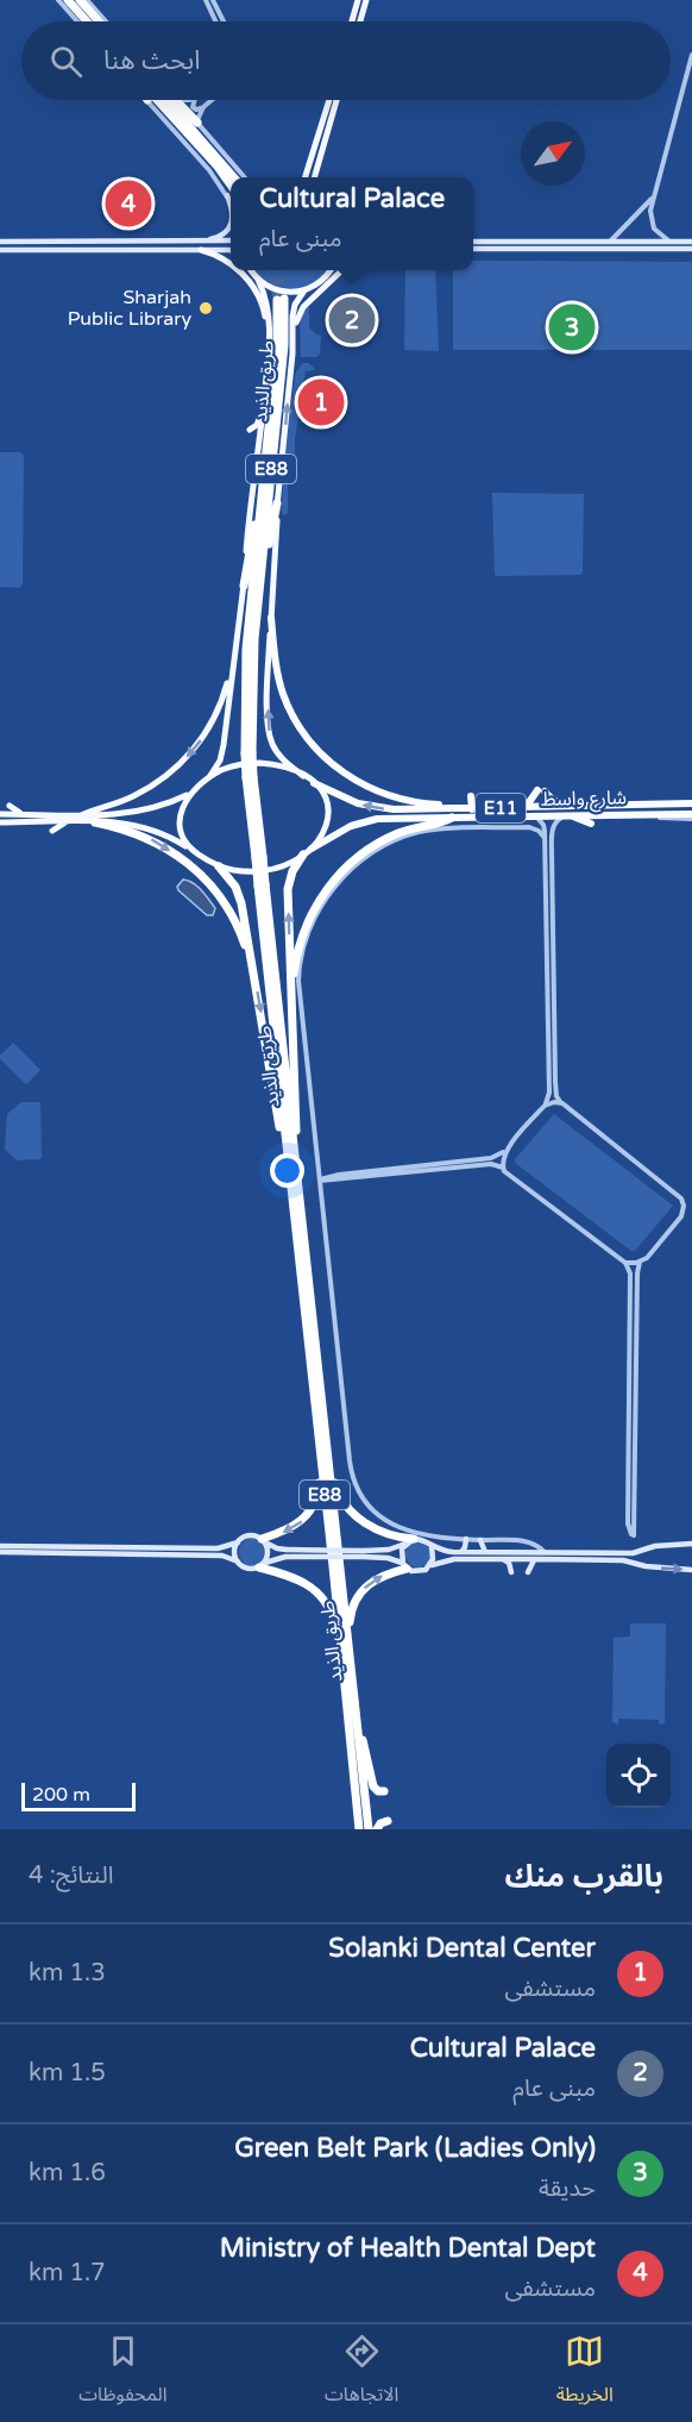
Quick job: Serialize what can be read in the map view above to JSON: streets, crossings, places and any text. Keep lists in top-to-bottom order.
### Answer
{
  "streets": {
    "highway": [
      "طريق الذيد",
      "E88",
      "شارع واسط",
      "E11"
    ]
  },
  "places": ["Sharjah Public Library"],
  "scale_bar": "200 m",
  "north": "top right",
  "page": {
    "search": "ابحث هنا",
    "popup": ["Cultural Palace", "مبنى عام"],
    "pins": [
      "4",
      "2",
      "3",
      "1"
    ],
    "scale": "200 m",
    "heading": ["بالقرب منك", "النتائج: 4"],
    "list": [
      {
        "mark": "1",
        "name": "Solanki Dental Center",
        "note": "مستشفى",
        "value": "1.3 km"
      },
      {
        "mark": "2",
        "name": "Cultural Palace",
        "note": "مبنى عام",
        "value": "1.5 km"
      },
      {
        "mark": "3",
        "name": "Green Belt Park (Ladies Only)",
        "note": "حديقة",
        "value": "1.6 km"
      },
      {
        "mark": "4",
        "name": "Ministry of Health Dental Dept",
        "note": "مستشفى",
        "value": "1.7 km"
      }
    ],
    "nav": ["الخريطة", "الاتجاهات", "المحفوظات"]
  }
}
